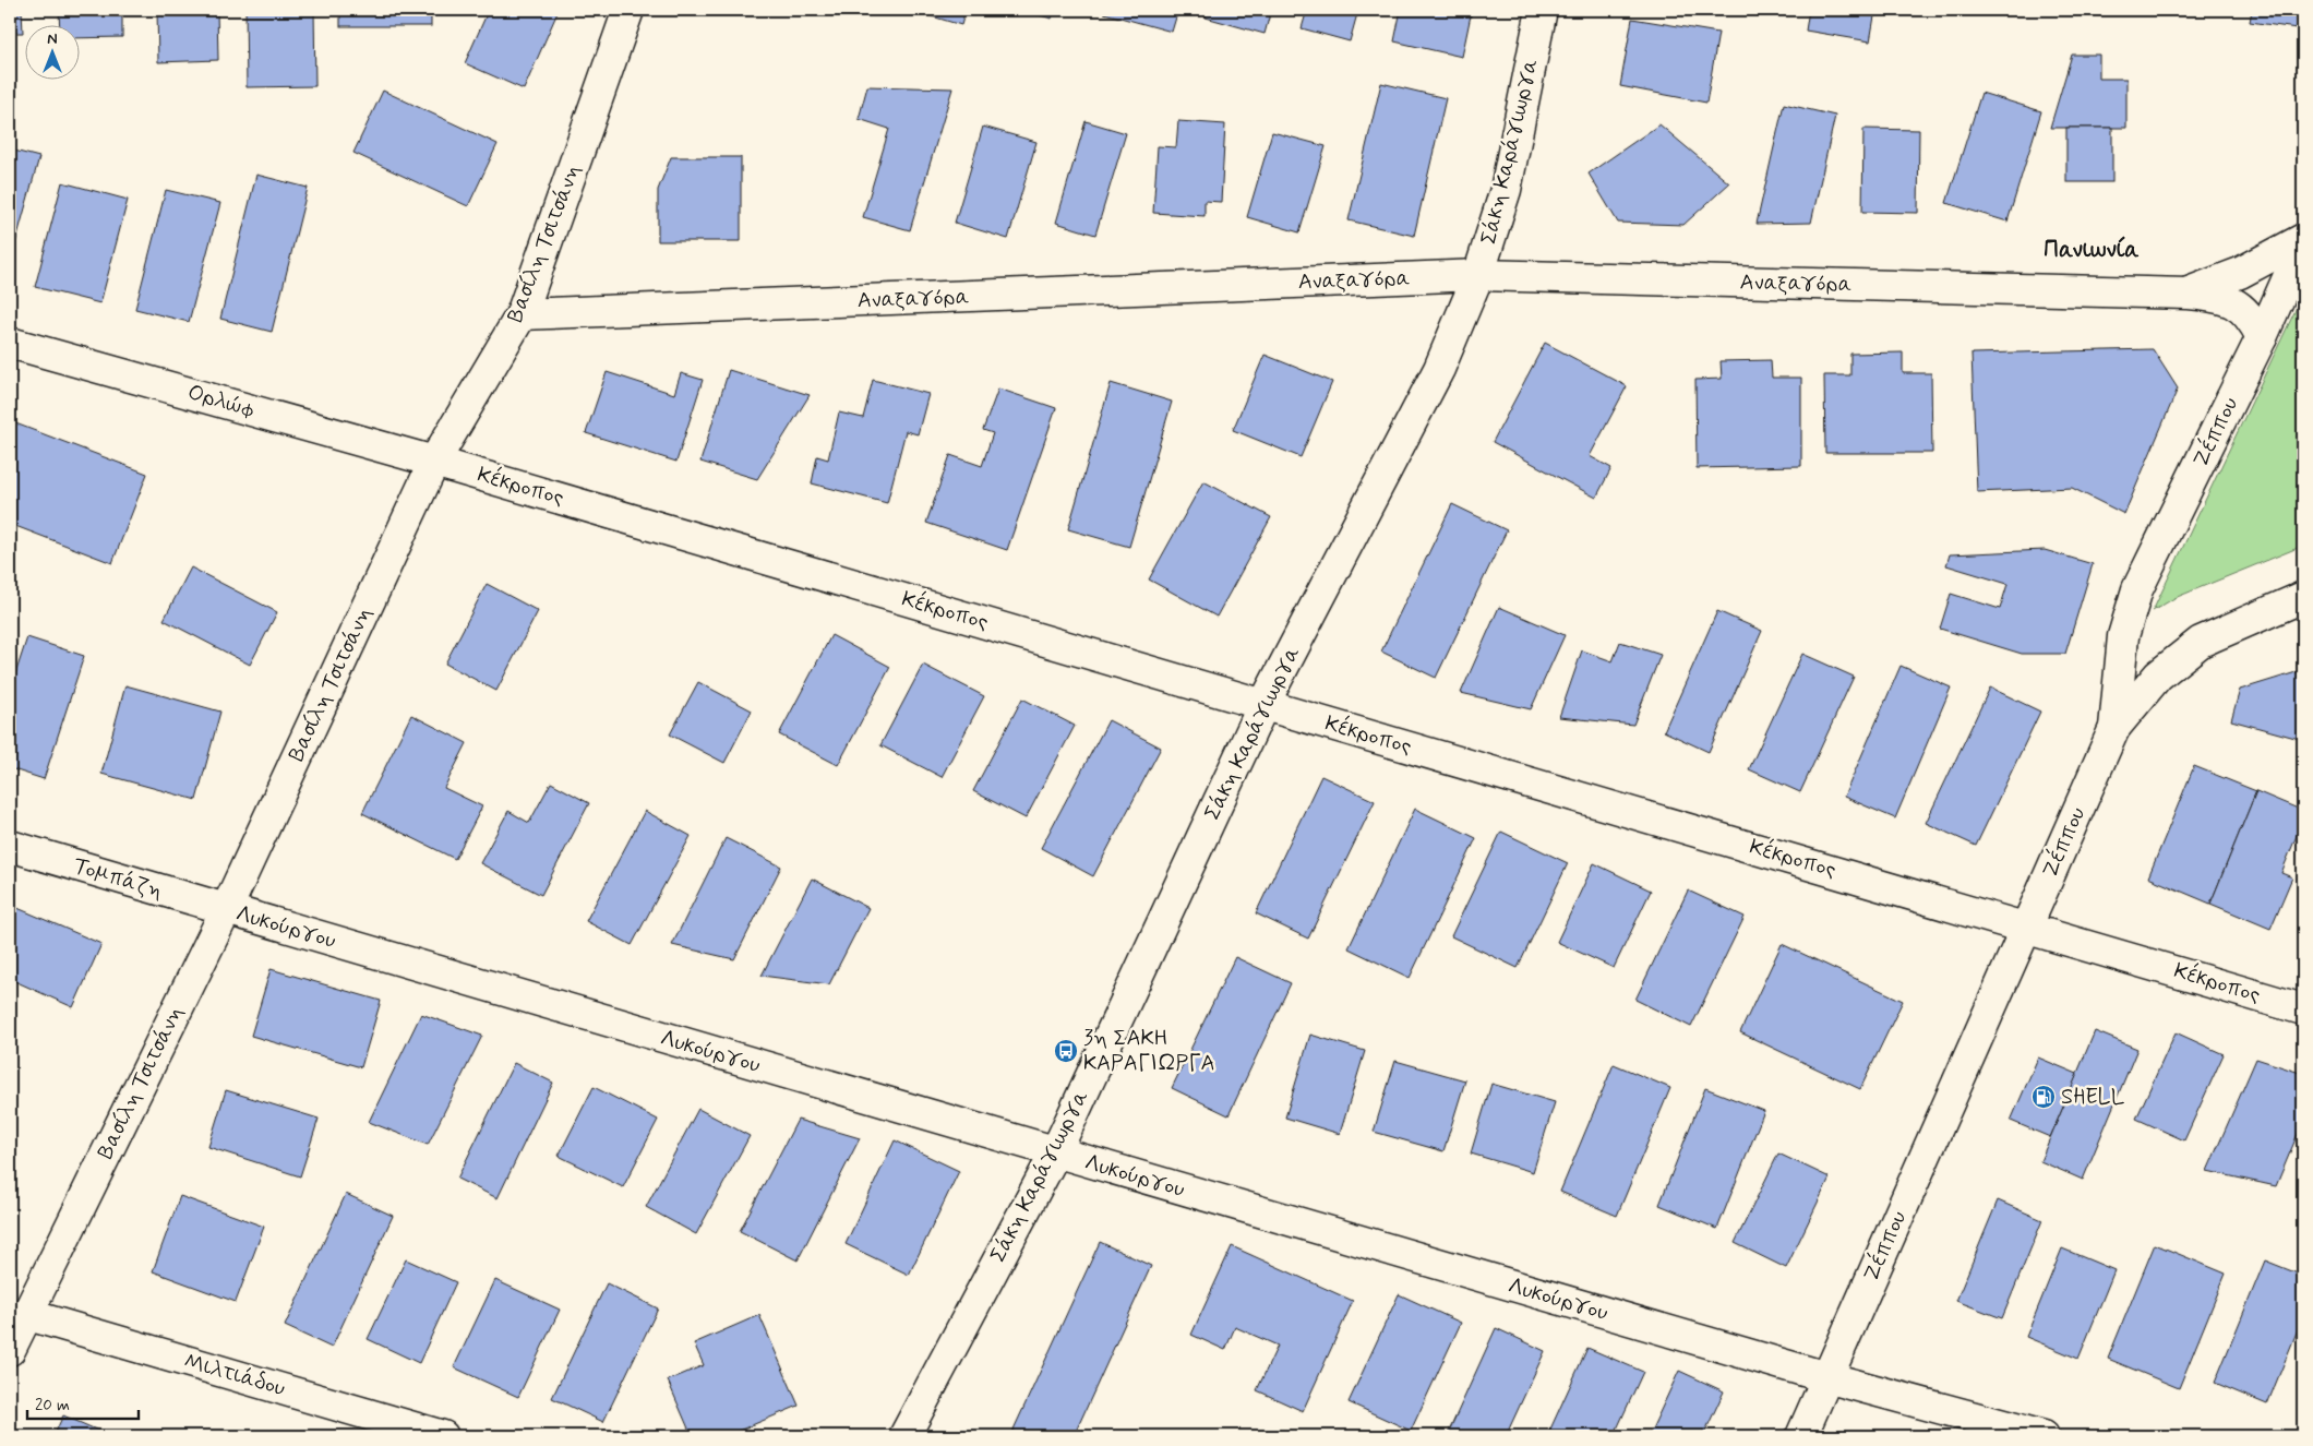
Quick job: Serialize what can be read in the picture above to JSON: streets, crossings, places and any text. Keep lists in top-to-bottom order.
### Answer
{
  "streets": {
    "street": [
      "Σάκη Καράγιωργα",
      "Βασίλη Τσιτσάνη",
      "Αναξαγόρα",
      "Ορλώφ",
      "Ζέππου",
      "Κέκροπος",
      "Τομπάζη",
      "Λυκούργου",
      "Μιλτιάδου"
    ]
  },
  "crossings": [
    ["Σάκη Καράγιωργα", "Αναξαγόρα"],
    ["Σάκη Καράγιωργα", "Κέκροπος"],
    ["Σάκη Καράγιωργα", "Λυκούργου"],
    ["Βασίλη Τσιτσάνη", "Αναξαγόρα"],
    ["Βασίλη Τσιτσάνη", "Ορλώφ"],
    ["Βασίλη Τσιτσάνη", "Κέκροπος"],
    ["Βασίλη Τσιτσάνη", "Τομπάζη"],
    ["Βασίλη Τσιτσάνη", "Λυκούργου"],
    ["Βασίλη Τσιτσάνη", "Μιλτιάδου"],
    ["Αναξαγόρα", "Ζέππου"],
    ["Ορλώφ", "Κέκροπος"],
    ["Ζέππου", "Κέκροπος"],
    ["Ζέππου", "Λυκούργου"],
    ["Τομπάζη", "Λυκούργου"]
  ],
  "districts": ["Πανιωνία"],
  "places": {
    "bus stop": ["3η ΣΑΚΗ ΚΑΡΑΓΙΩΡΓΑ"],
    "fuel station": ["SHELL"]
  },
  "scale_bar": "20 m",
  "north": "top"
}
